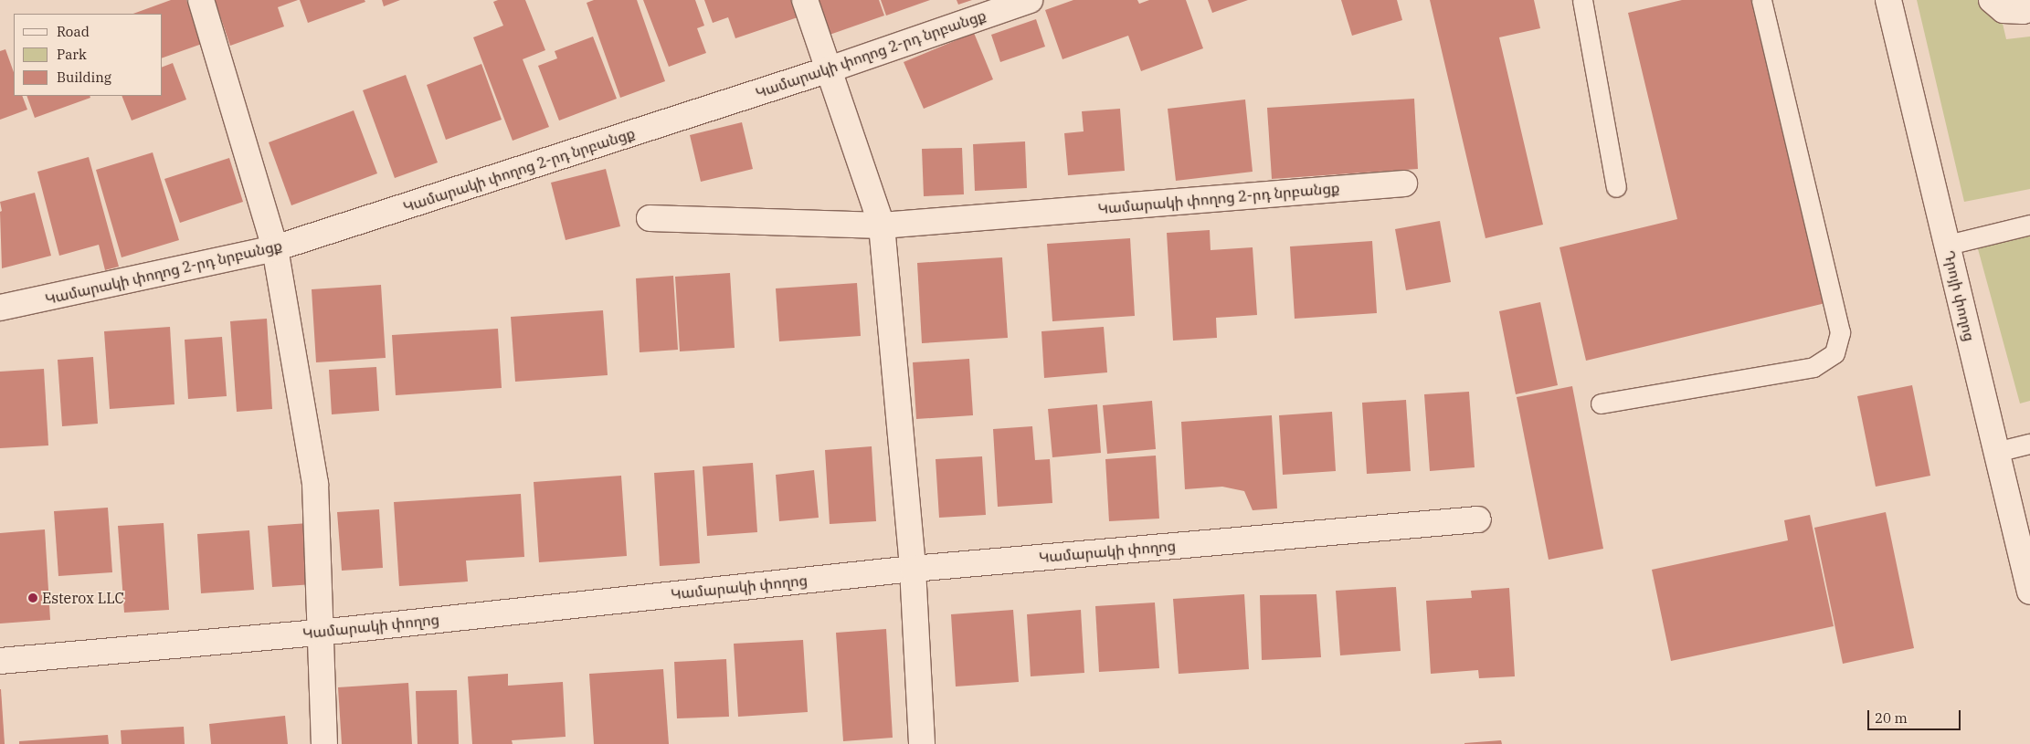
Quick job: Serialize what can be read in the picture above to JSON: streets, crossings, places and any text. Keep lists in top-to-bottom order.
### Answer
{
  "streets": {
    "street": ["Կամարակի փողոց 2-րդ նրբանցք", "Դրոյի փողոց", "Կամարակի փողոց"]
  },
  "places": ["Esterox LLC"],
  "legend": ["Road", "Park", "Building"],
  "scale_bar": "20 m"
}
